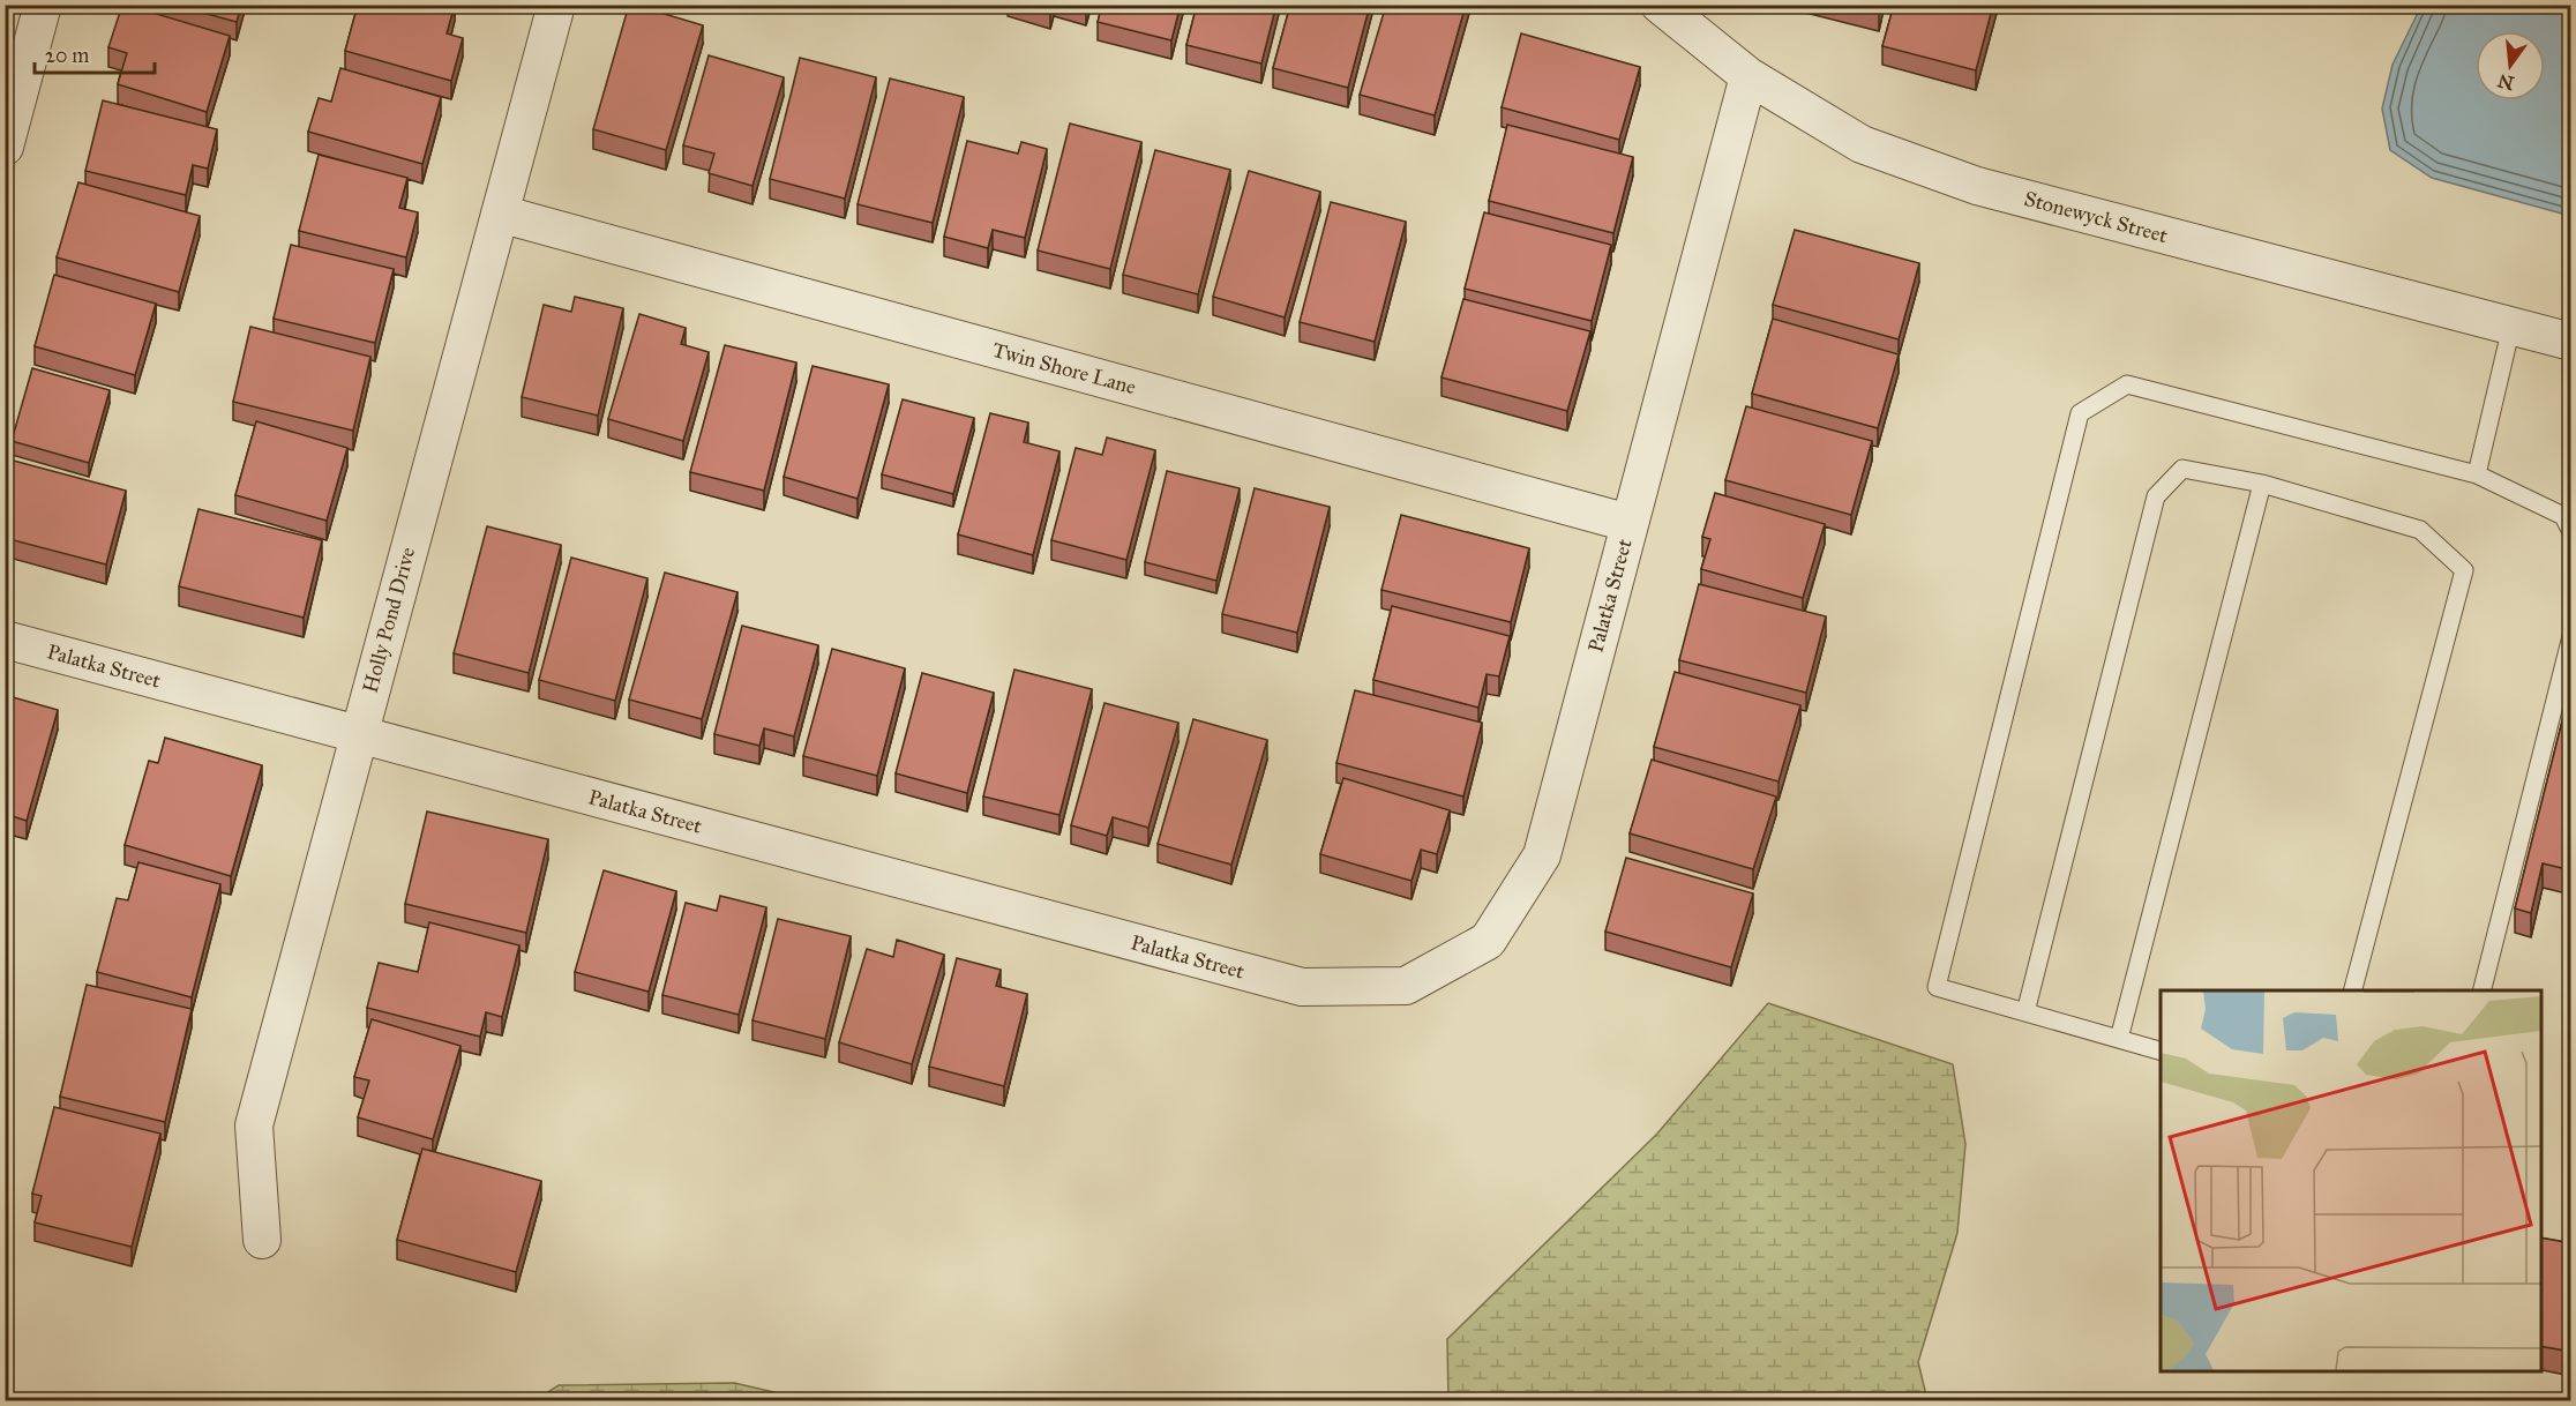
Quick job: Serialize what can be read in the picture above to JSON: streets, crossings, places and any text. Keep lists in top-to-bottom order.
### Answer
{
  "streets": {
    "street": [
      "Stonewyck Street",
      "Twin Shore Lane",
      "Palatka Street",
      "Holly Pond Drive"
    ]
  },
  "crossings": [
    ["Stonewyck Street", "Palatka Street"],
    ["Twin Shore Lane", "Palatka Street"],
    ["Twin Shore Lane", "Holly Pond Drive"],
    ["Palatka Street", "Holly Pond Drive"]
  ],
  "scale_bar": "20 m",
  "north": "bottom"
}
